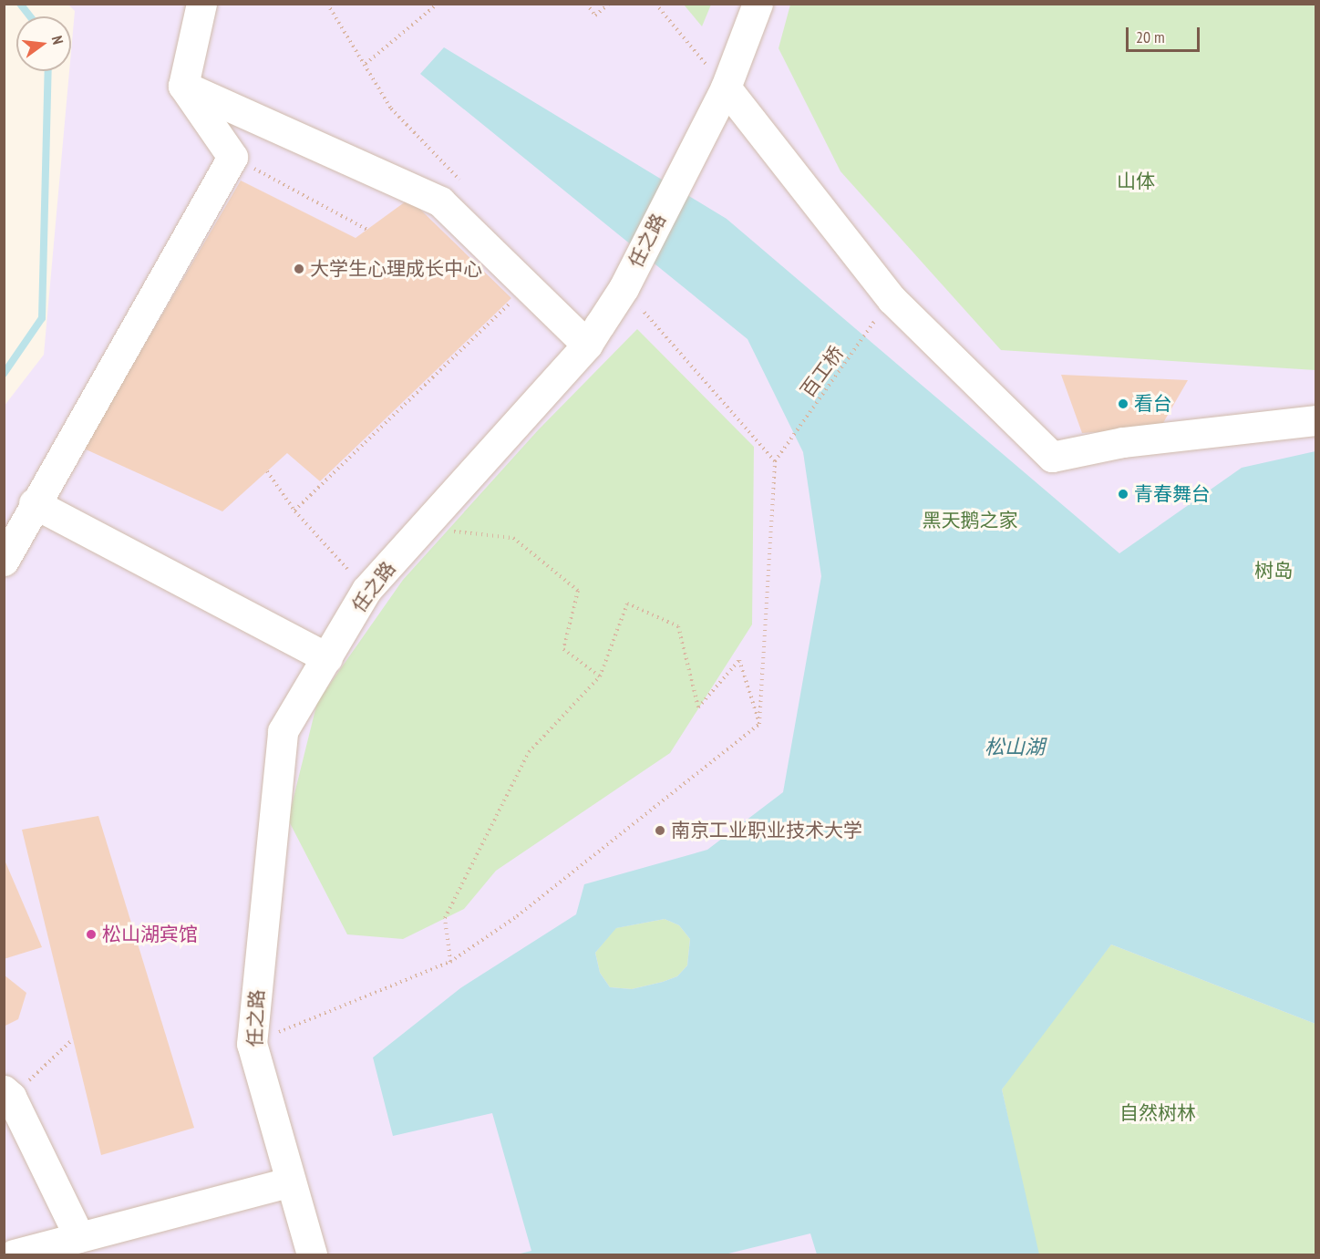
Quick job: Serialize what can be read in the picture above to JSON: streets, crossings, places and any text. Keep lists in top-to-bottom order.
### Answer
{
  "streets": {
    "street": ["任之路"],
    "path": ["百工桥"]
  },
  "water": ["松山湖"],
  "parks": [
    "山体",
    "黑天鹅之家",
    "树岛",
    "自然树林"
  ],
  "places": [
    "大学生心理成长中心",
    "看台",
    "青春舞台",
    "南京工业职业技术大学",
    "松山湖宾馆"
  ],
  "scale_bar": "20 m",
  "north": "right"
}
